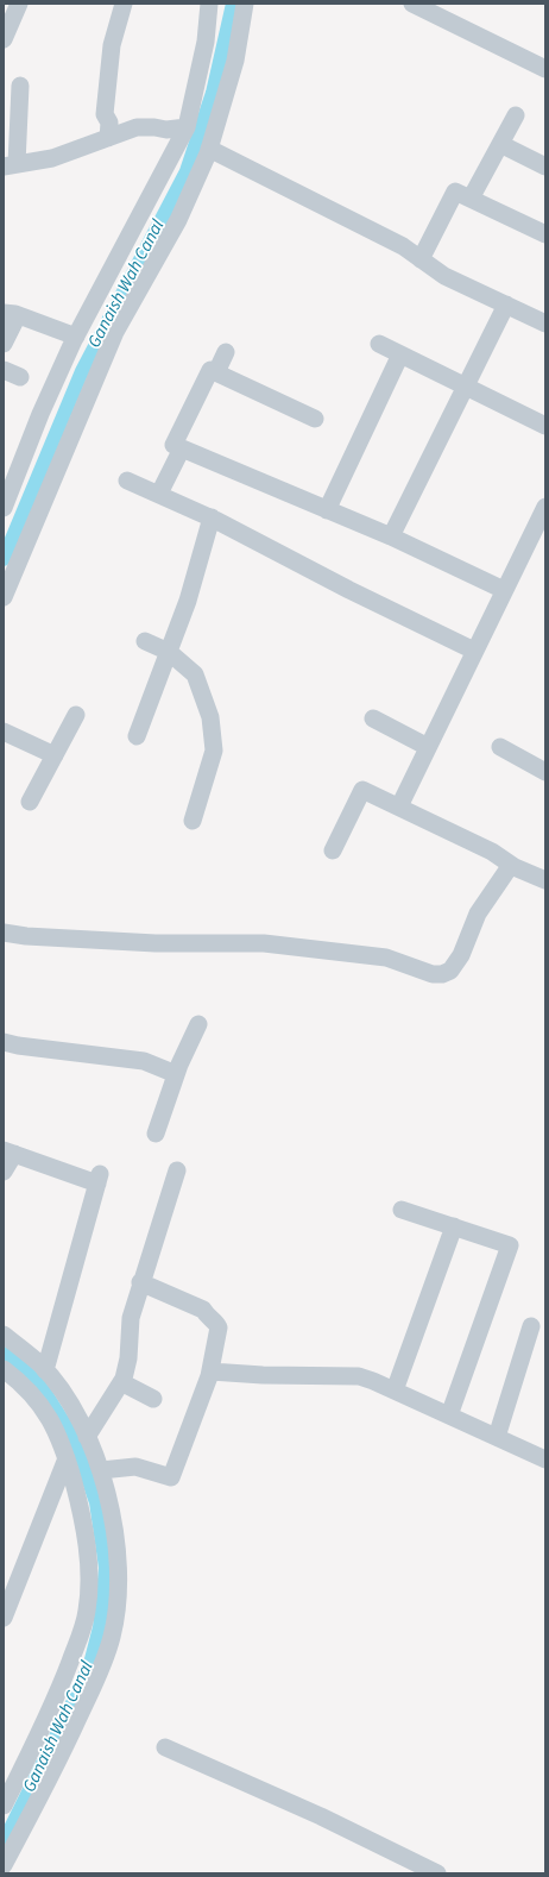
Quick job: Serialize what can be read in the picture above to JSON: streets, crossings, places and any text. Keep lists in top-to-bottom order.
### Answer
{
  "water": ["Ganaish Wah Canal"]
}
